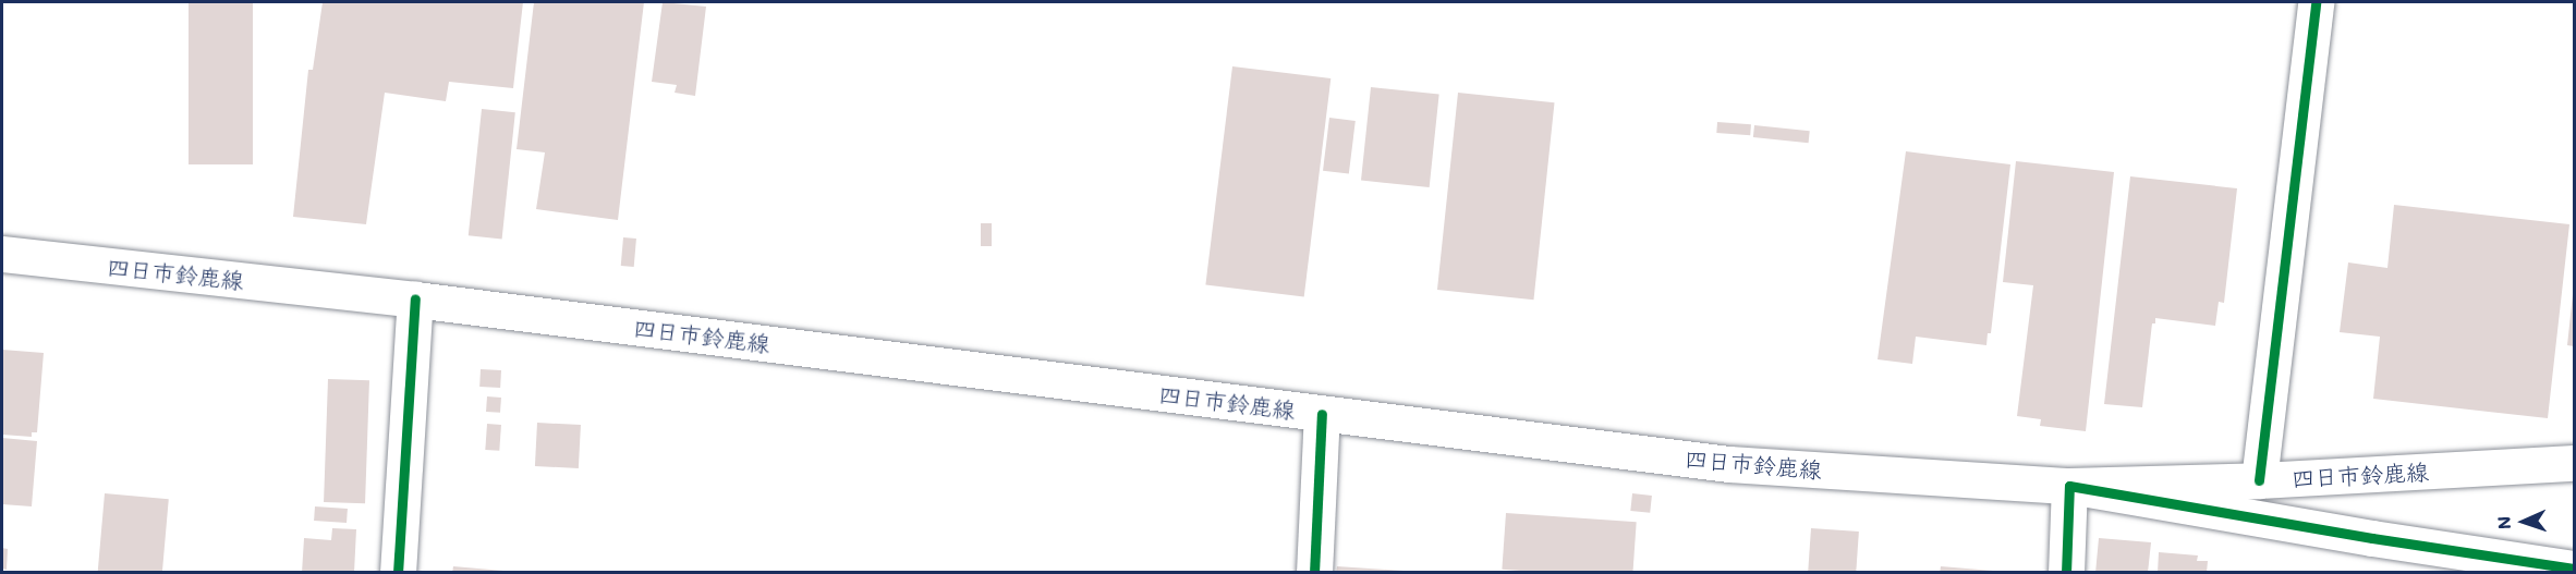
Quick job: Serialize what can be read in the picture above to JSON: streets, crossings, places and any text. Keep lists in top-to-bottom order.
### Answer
{
  "streets": {
    "main road": ["四日市鈴鹿線"]
  },
  "north": "left"
}
